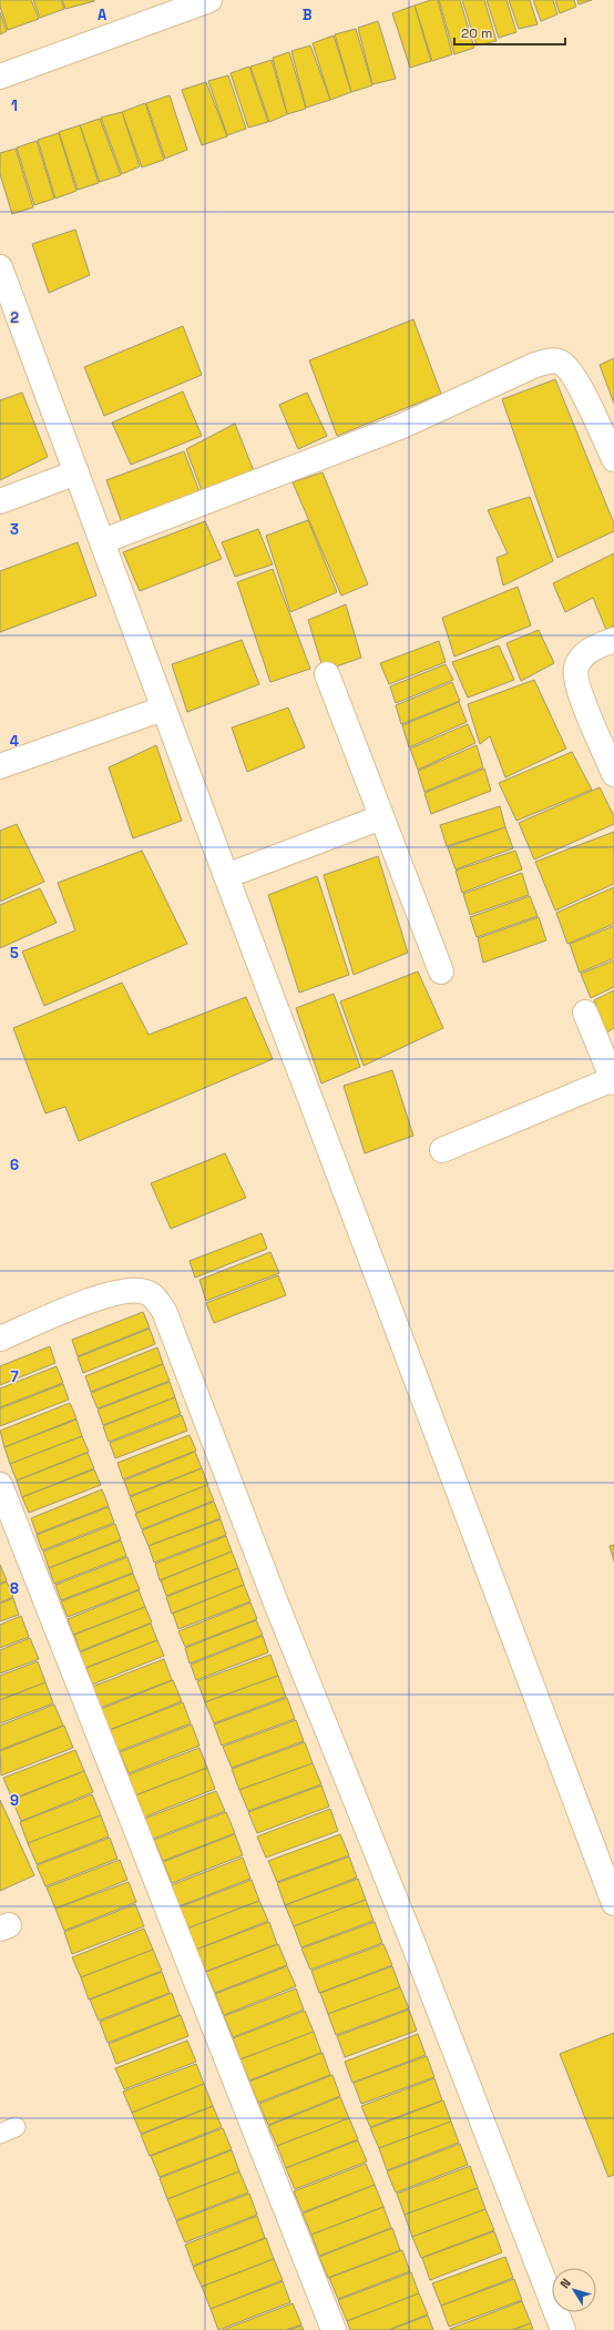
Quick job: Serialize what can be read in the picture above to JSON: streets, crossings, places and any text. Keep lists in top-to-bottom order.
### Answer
{
  "scale_bar": "20 m",
  "north": "top left",
  "grid": {
    "columns": ["A", "B"],
    "rows": [
      "1",
      "2",
      "3",
      "4",
      "5",
      "6",
      "7",
      "8",
      "9"
    ]
  }
}
